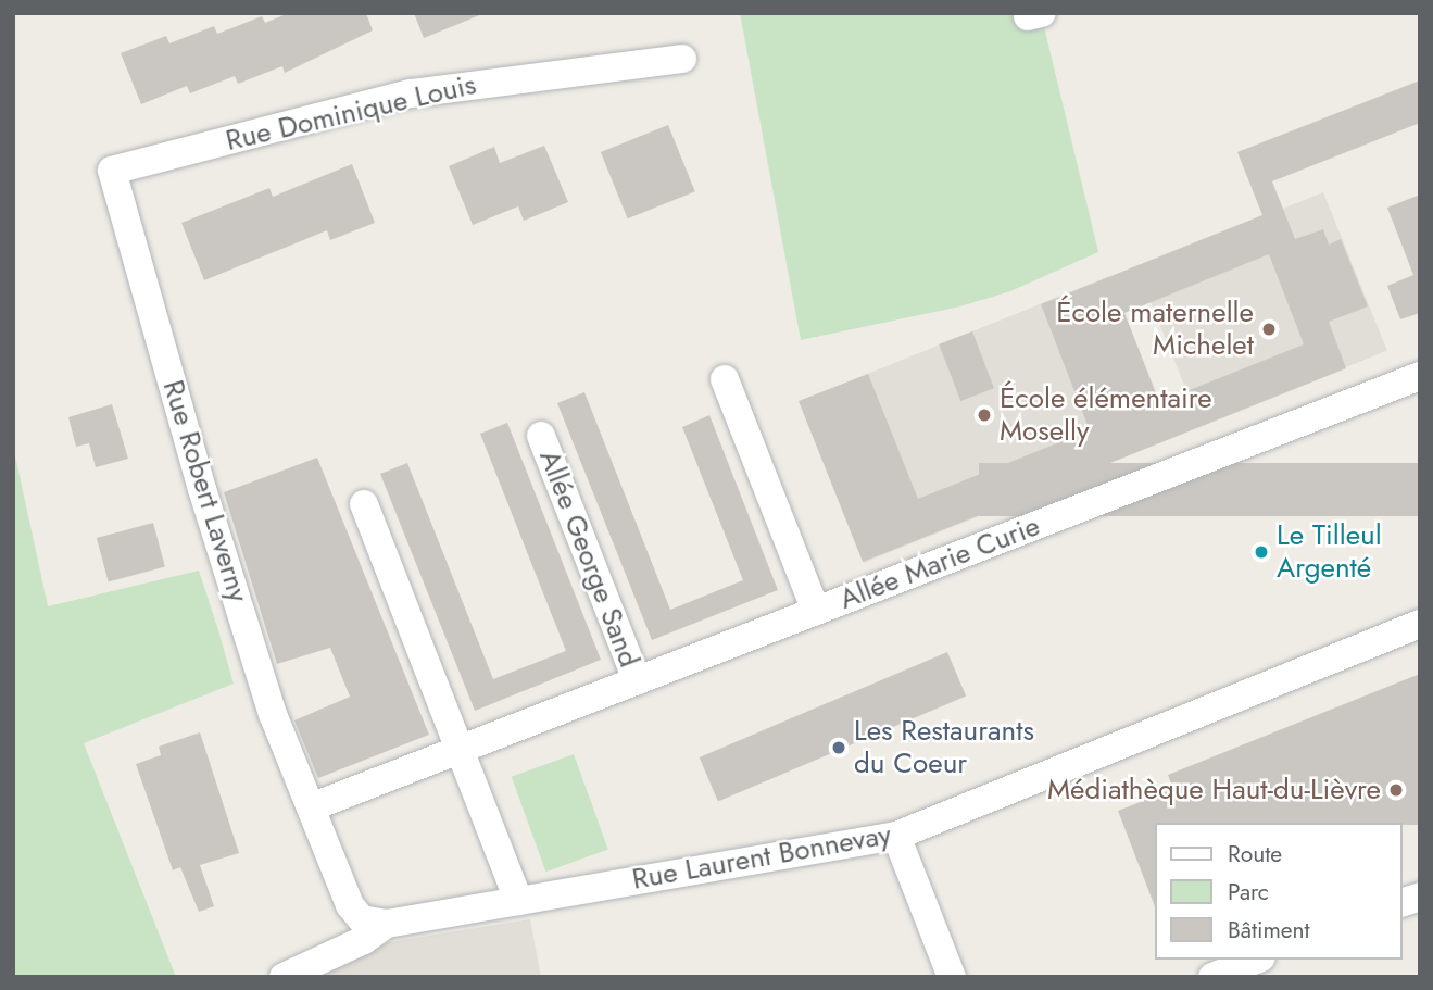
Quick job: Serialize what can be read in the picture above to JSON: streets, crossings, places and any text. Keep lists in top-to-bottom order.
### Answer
{
  "streets": {
    "street": [
      "Rue Dominique Louis",
      "Rue Robert Laverny",
      "Allée George Sand",
      "Allée Marie Curie",
      "Rue Laurent Bonnevay"
    ]
  },
  "crossings": [
    ["Rue Dominique Louis", "Rue Robert Laverny"],
    ["Rue Robert Laverny", "Allée Marie Curie"],
    ["Rue Robert Laverny", "Rue Laurent Bonnevay"],
    ["Allée George Sand", "Allée Marie Curie"]
  ],
  "places": [
    "École maternelle Michelet",
    "École élémentaire Moselly",
    "Le Tilleul Argenté",
    "Les Restaurants du Coeur",
    "Médiathèque Haut-du-Lièvre"
  ],
  "legend": ["Route", "Parc", "Bâtiment"]
}
